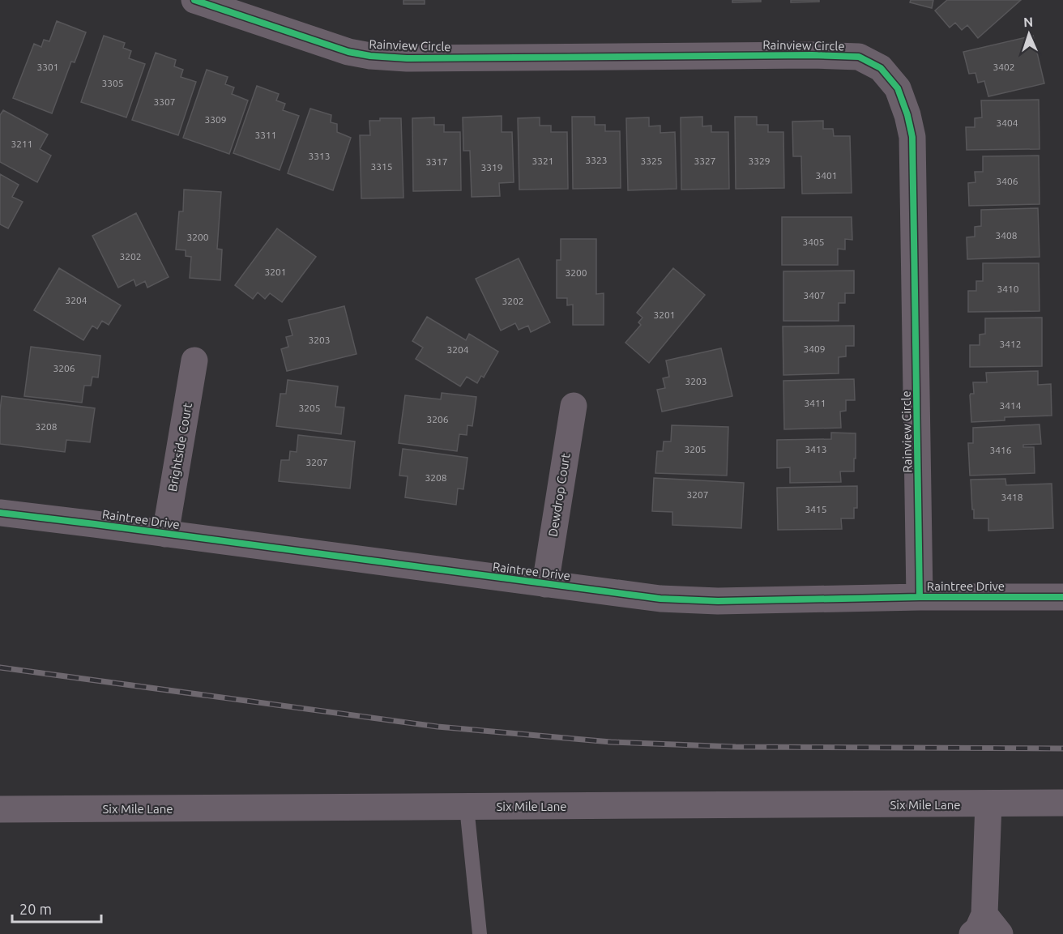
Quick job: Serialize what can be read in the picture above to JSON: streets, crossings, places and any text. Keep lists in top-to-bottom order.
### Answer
{
  "streets": {
    "street": [
      "Rainview Circle",
      "Brightside Court",
      "Dewdrop Court",
      "Raintree Drive",
      "Six Mile Lane"
    ]
  },
  "crossings": [
    ["Rainview Circle", "Raintree Drive"],
    ["Brightside Court", "Raintree Drive"],
    ["Dewdrop Court", "Raintree Drive"]
  ],
  "house_numbers": [
    "3301",
    "3402",
    "3305",
    "3307",
    "3309",
    "3404",
    "3311",
    "3211",
    "3313",
    "3323",
    "3321",
    "3325",
    "3327",
    "3329",
    "3317",
    "3315",
    "3319",
    "3401",
    "3406",
    "3408",
    "3200",
    "3405",
    "3202",
    "3201",
    "3200",
    "3410",
    "3407",
    "3204",
    "3202",
    "3201",
    "3203",
    "3412",
    "3409",
    "3204",
    "3206",
    "3203",
    "3411",
    "3414",
    "3205",
    "3206",
    "3208",
    "3205",
    "3413",
    "3416",
    "3207",
    "3208",
    "3207",
    "3418",
    "3415"
  ],
  "scale_bar": "20 m",
  "north": "top"
}
